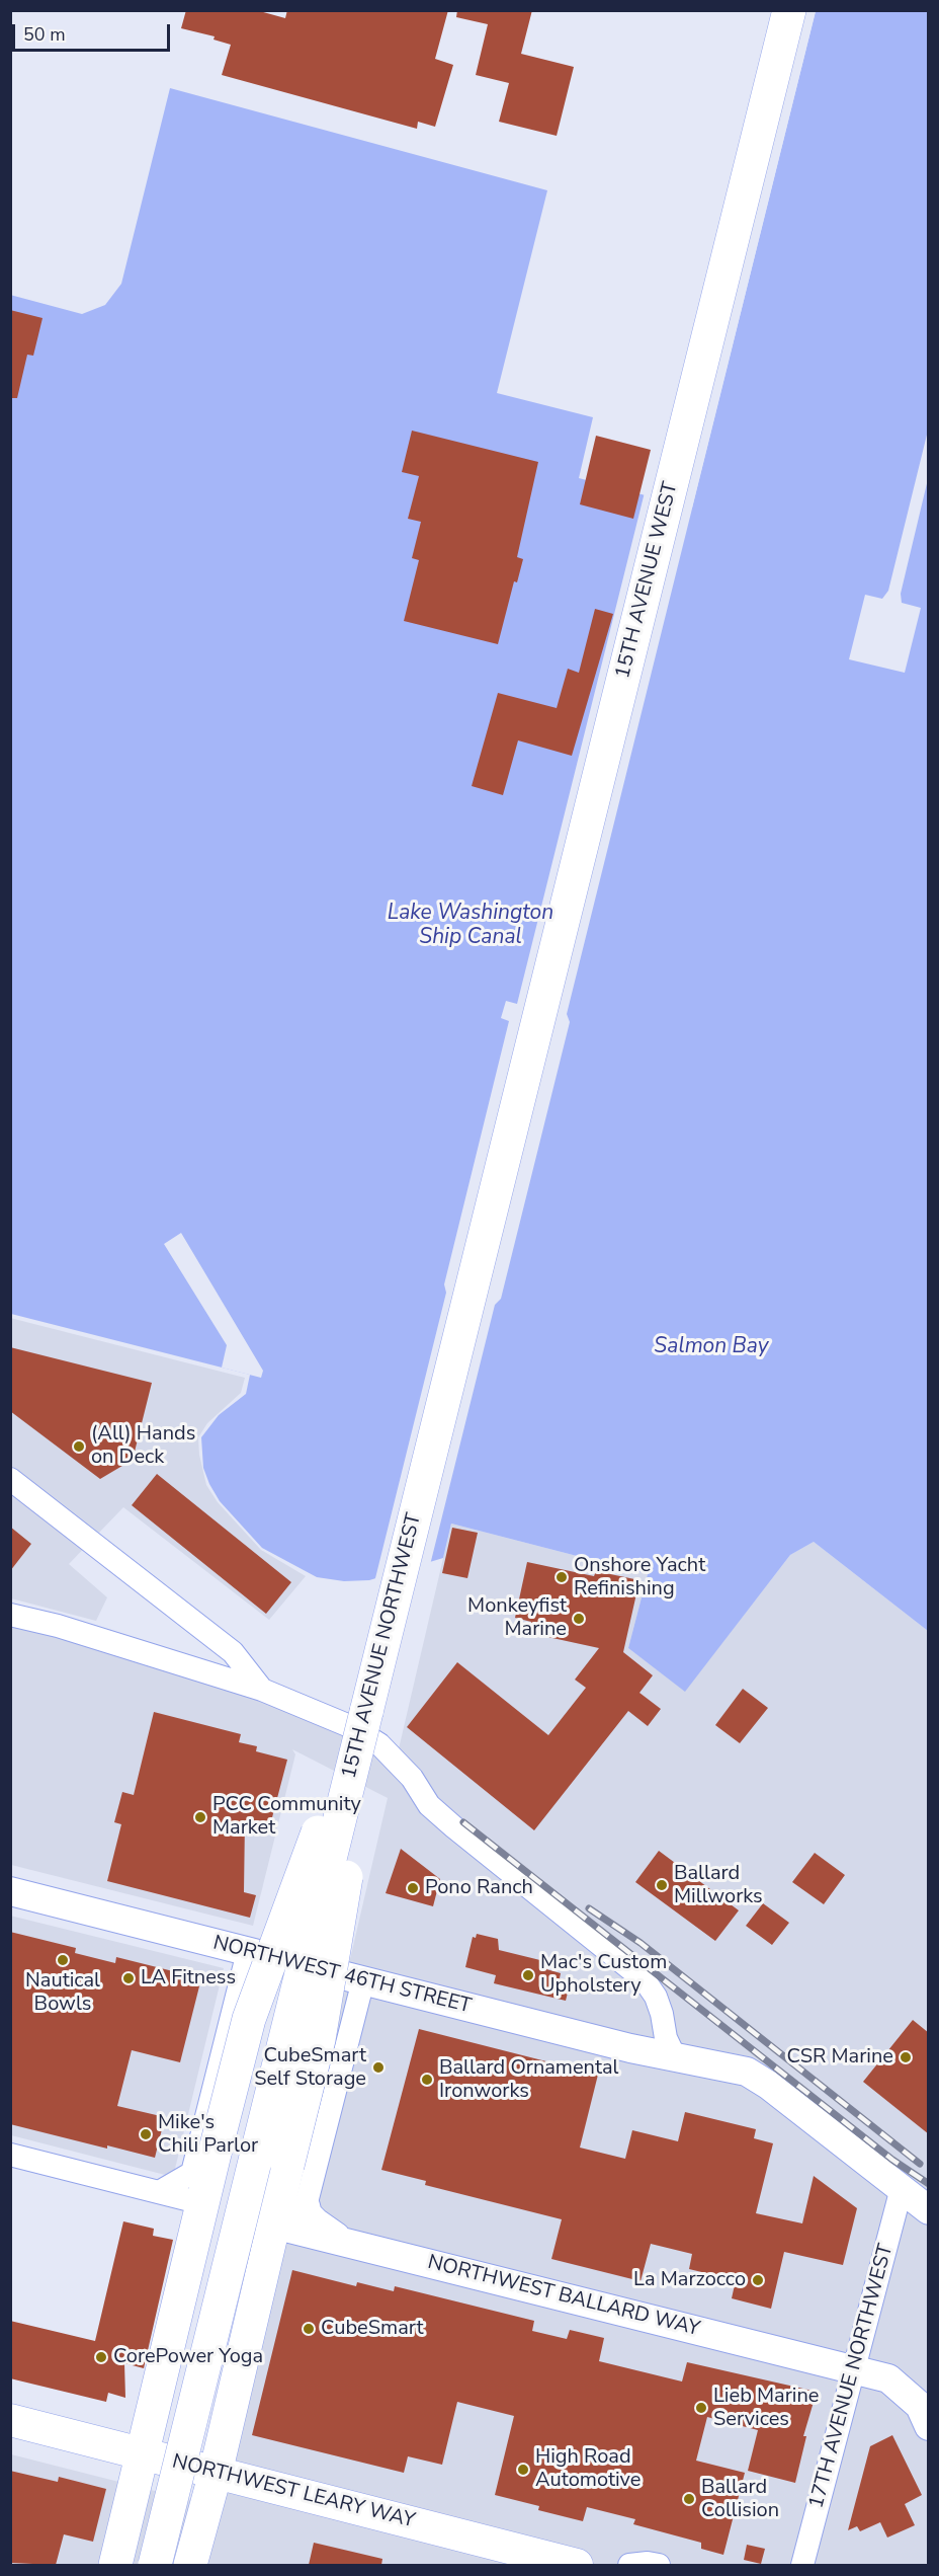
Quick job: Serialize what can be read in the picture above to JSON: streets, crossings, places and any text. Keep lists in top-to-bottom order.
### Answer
{
  "streets": {
    "main road": ["15TH AVENUE WEST", "15TH AVENUE NORTHWEST", "NORTHWEST LEARY WAY"],
    "street": ["NORTHWEST 46TH STREET", "NORTHWEST BALLARD WAY", "17TH AVENUE NORTHWEST"]
  },
  "crossings": [
    ["15TH AVENUE WEST", "15TH AVENUE NORTHWEST"],
    ["NORTHWEST 46TH STREET", "17TH AVENUE NORTHWEST"],
    ["NORTHWEST BALLARD WAY", "17TH AVENUE NORTHWEST"]
  ],
  "water": ["Lake Washington Ship Canal", "Salmon Bay"],
  "places": [
    "(All) Hands on Deck",
    "Onshore Yacht Refinishing",
    "Monkeyfist Marine",
    "PCC Community Market",
    "Ballard Millworks",
    "Pono Ranch",
    "Nautical Bowls",
    "Mac's Custom Upholstery",
    "LA Fitness",
    "CSR Marine",
    "CubeSmart Self Storage",
    "Ballard Ornamental Ironworks",
    "Mike's Chili Parlor",
    "La Marzocco",
    "CubeSmart",
    "CorePower Yoga",
    "Lieb Marine Services",
    "High Road Automotive",
    "Ballard Collision"
  ],
  "scale_bar": "50 m"
}
